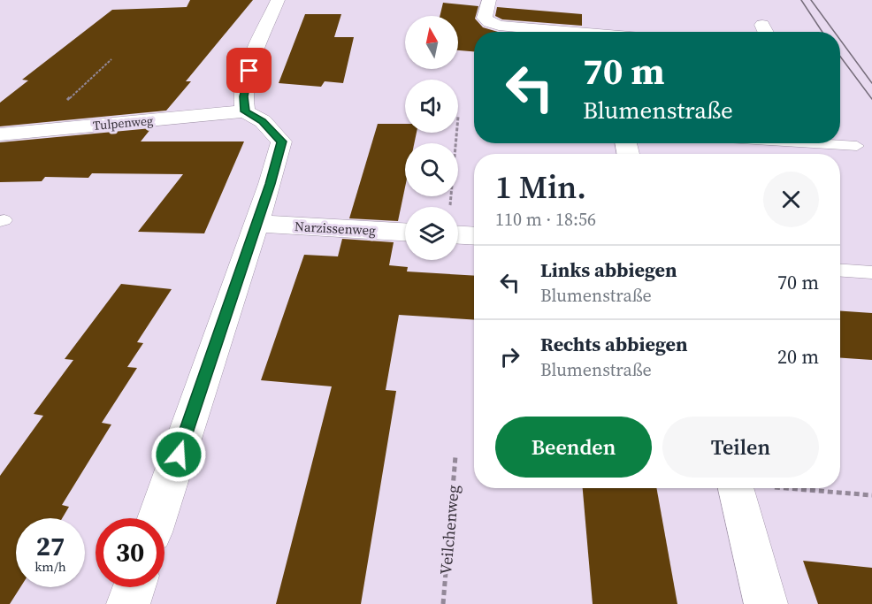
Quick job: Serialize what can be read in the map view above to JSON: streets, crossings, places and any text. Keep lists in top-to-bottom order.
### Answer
{
  "streets": {
    "street": ["Tulpenweg", "Narzissenweg"],
    "path": ["Veilchenweg"]
  },
  "north": "top",
  "page": {
    "turn": ["70 m", "Blumenstraße"],
    "heading": ["1 Min.", "110 m · 18:56"],
    "list": [
      {
        "name": "Links abbiegen",
        "note": "Blumenstraße",
        "value": "70 m"
      },
      {
        "name": "Rechts abbiegen",
        "note": "Blumenstraße",
        "value": "20 m"
      }
    ],
    "buttons": ["Beenden", "Teilen"],
    "speed": "27 km/h",
    "limit": "30"
  }
}
